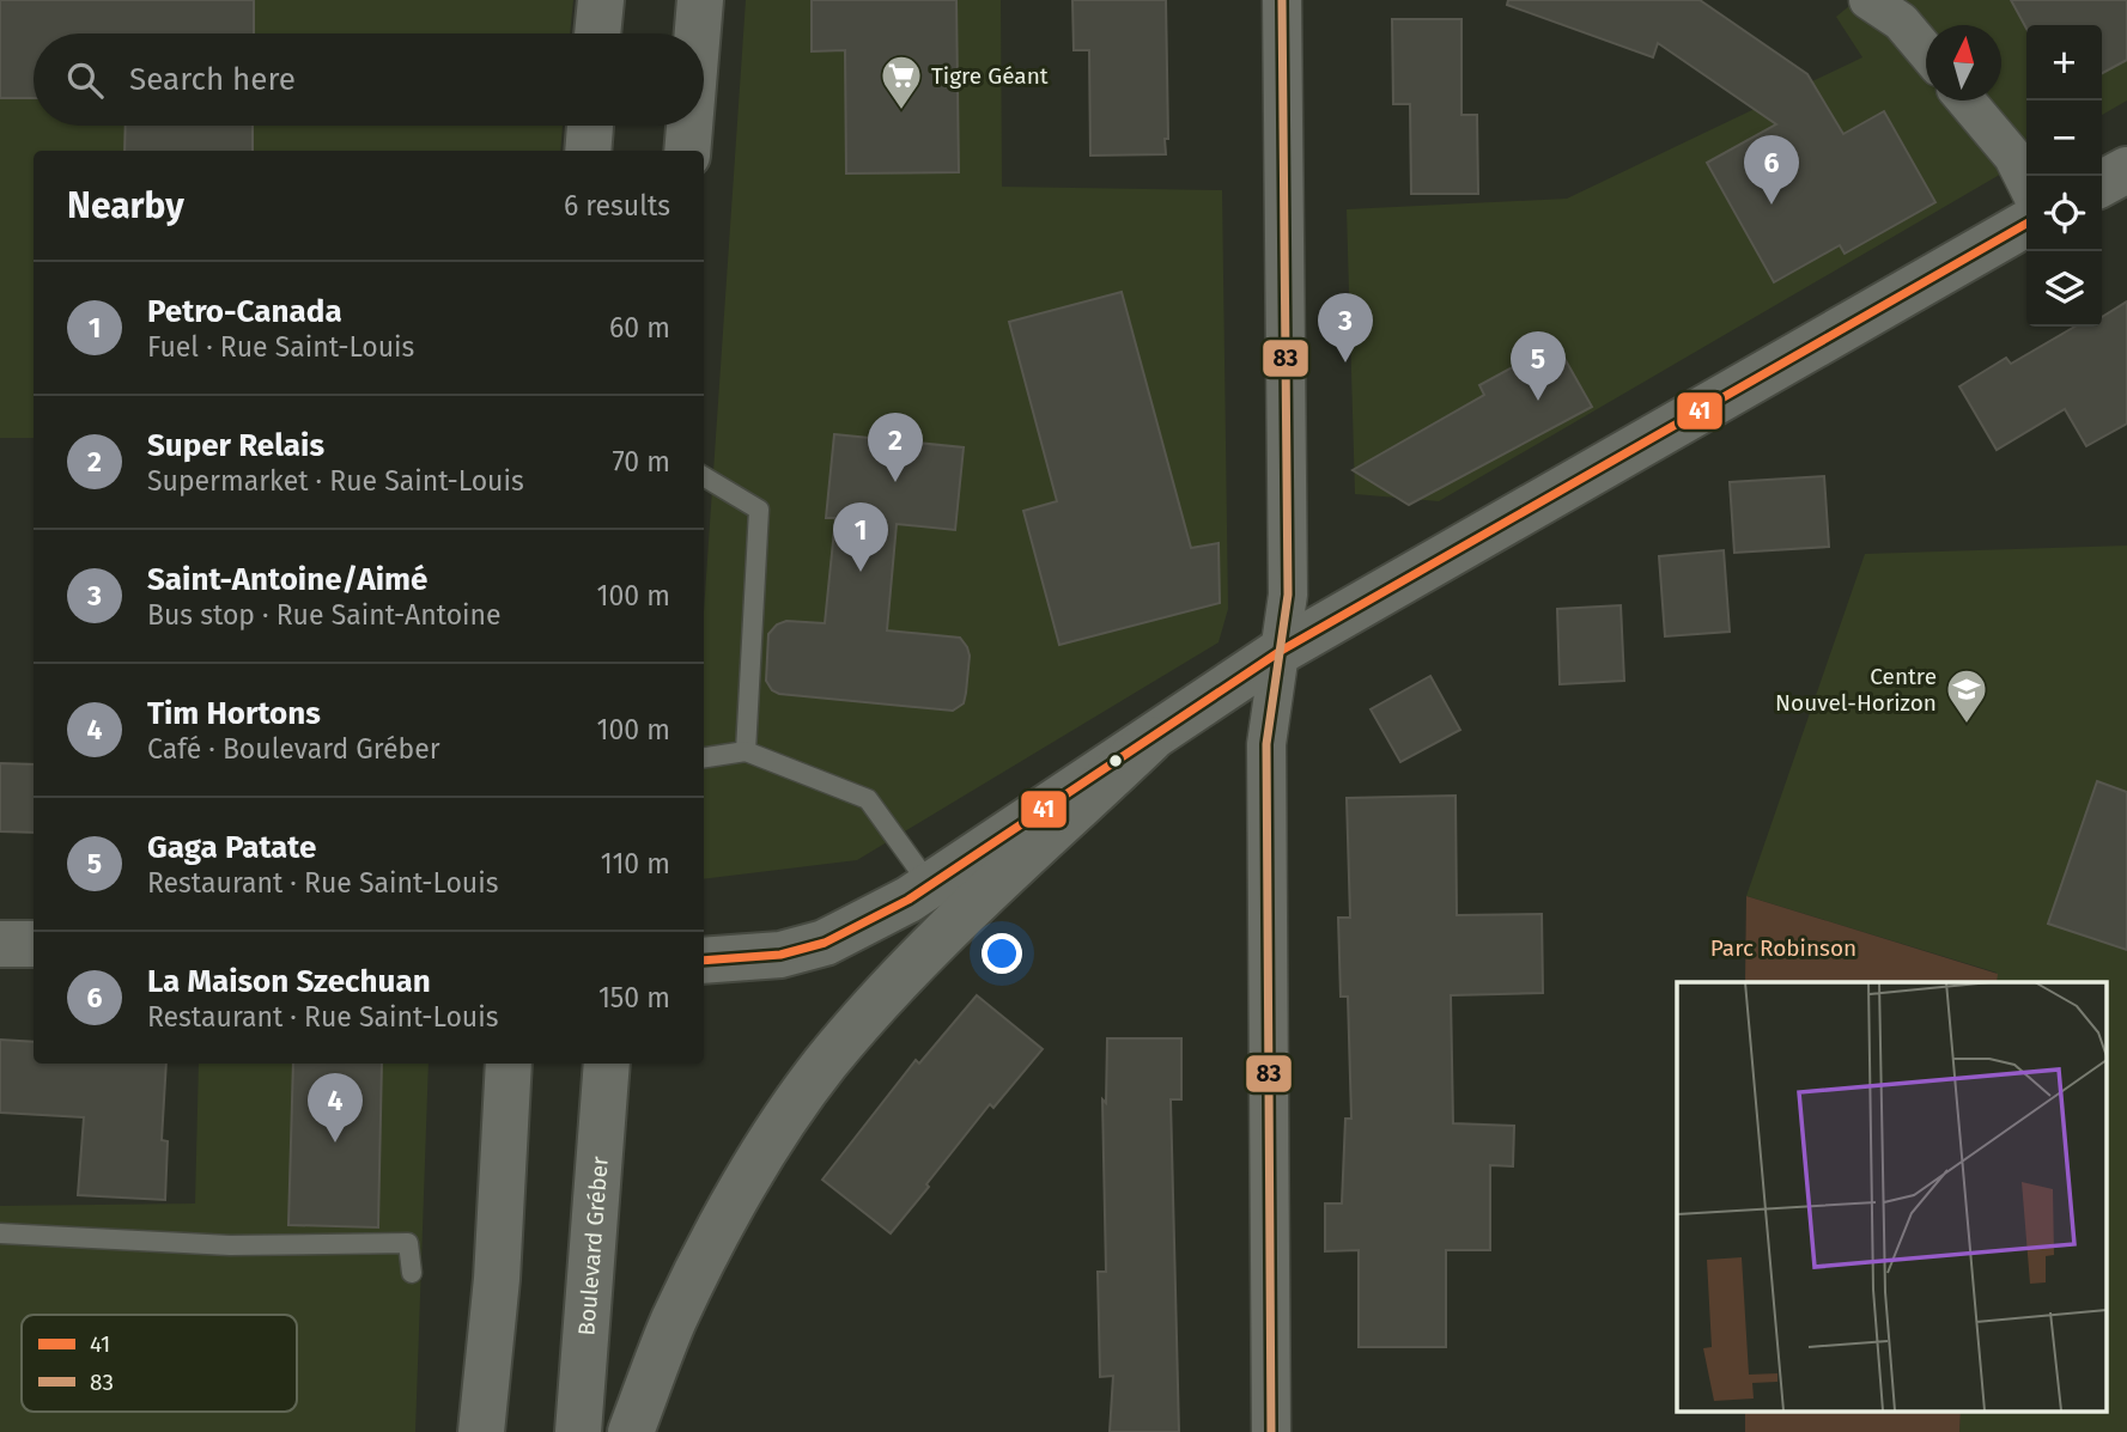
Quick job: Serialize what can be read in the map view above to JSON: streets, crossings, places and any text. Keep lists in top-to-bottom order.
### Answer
{
  "streets": {
    "main road": ["Boulevard Gréber"]
  },
  "parks": ["Parc Robinson"],
  "places": {
    "supermarket": ["Tigre Géant"],
    "school or university": ["Centre Nouvel-Horizon"]
  },
  "lines": ["transit line 83", "transit line 41"],
  "legend": ["41", "83"],
  "north": "top",
  "page": {
    "map_buttons": ["+", "−"],
    "search": "Search here",
    "pins": [
      "6",
      "3",
      "5",
      "2",
      "1",
      "4"
    ],
    "heading": ["Nearby", "6 results"],
    "list": [
      {
        "mark": "1",
        "name": "Petro-Canada",
        "note": "Fuel · Rue Saint-Louis",
        "value": "60 m"
      },
      {
        "mark": "2",
        "name": "Super Relais",
        "note": "Supermarket · Rue Saint-Louis",
        "value": "70 m"
      },
      {
        "mark": "3",
        "name": "Saint-Antoine/Aimé",
        "note": "Bus stop · Rue Saint-Antoine",
        "value": "100 m"
      },
      {
        "mark": "4",
        "name": "Tim Hortons",
        "note": "Café · Boulevard Gréber",
        "value": "100 m"
      },
      {
        "mark": "5",
        "name": "Gaga Patate",
        "note": "Restaurant · Rue Saint-Louis",
        "value": "110 m"
      },
      {
        "mark": "6",
        "name": "La Maison Szechuan",
        "note": "Restaurant · Rue Saint-Louis",
        "value": "150 m"
      }
    ]
  }
}
